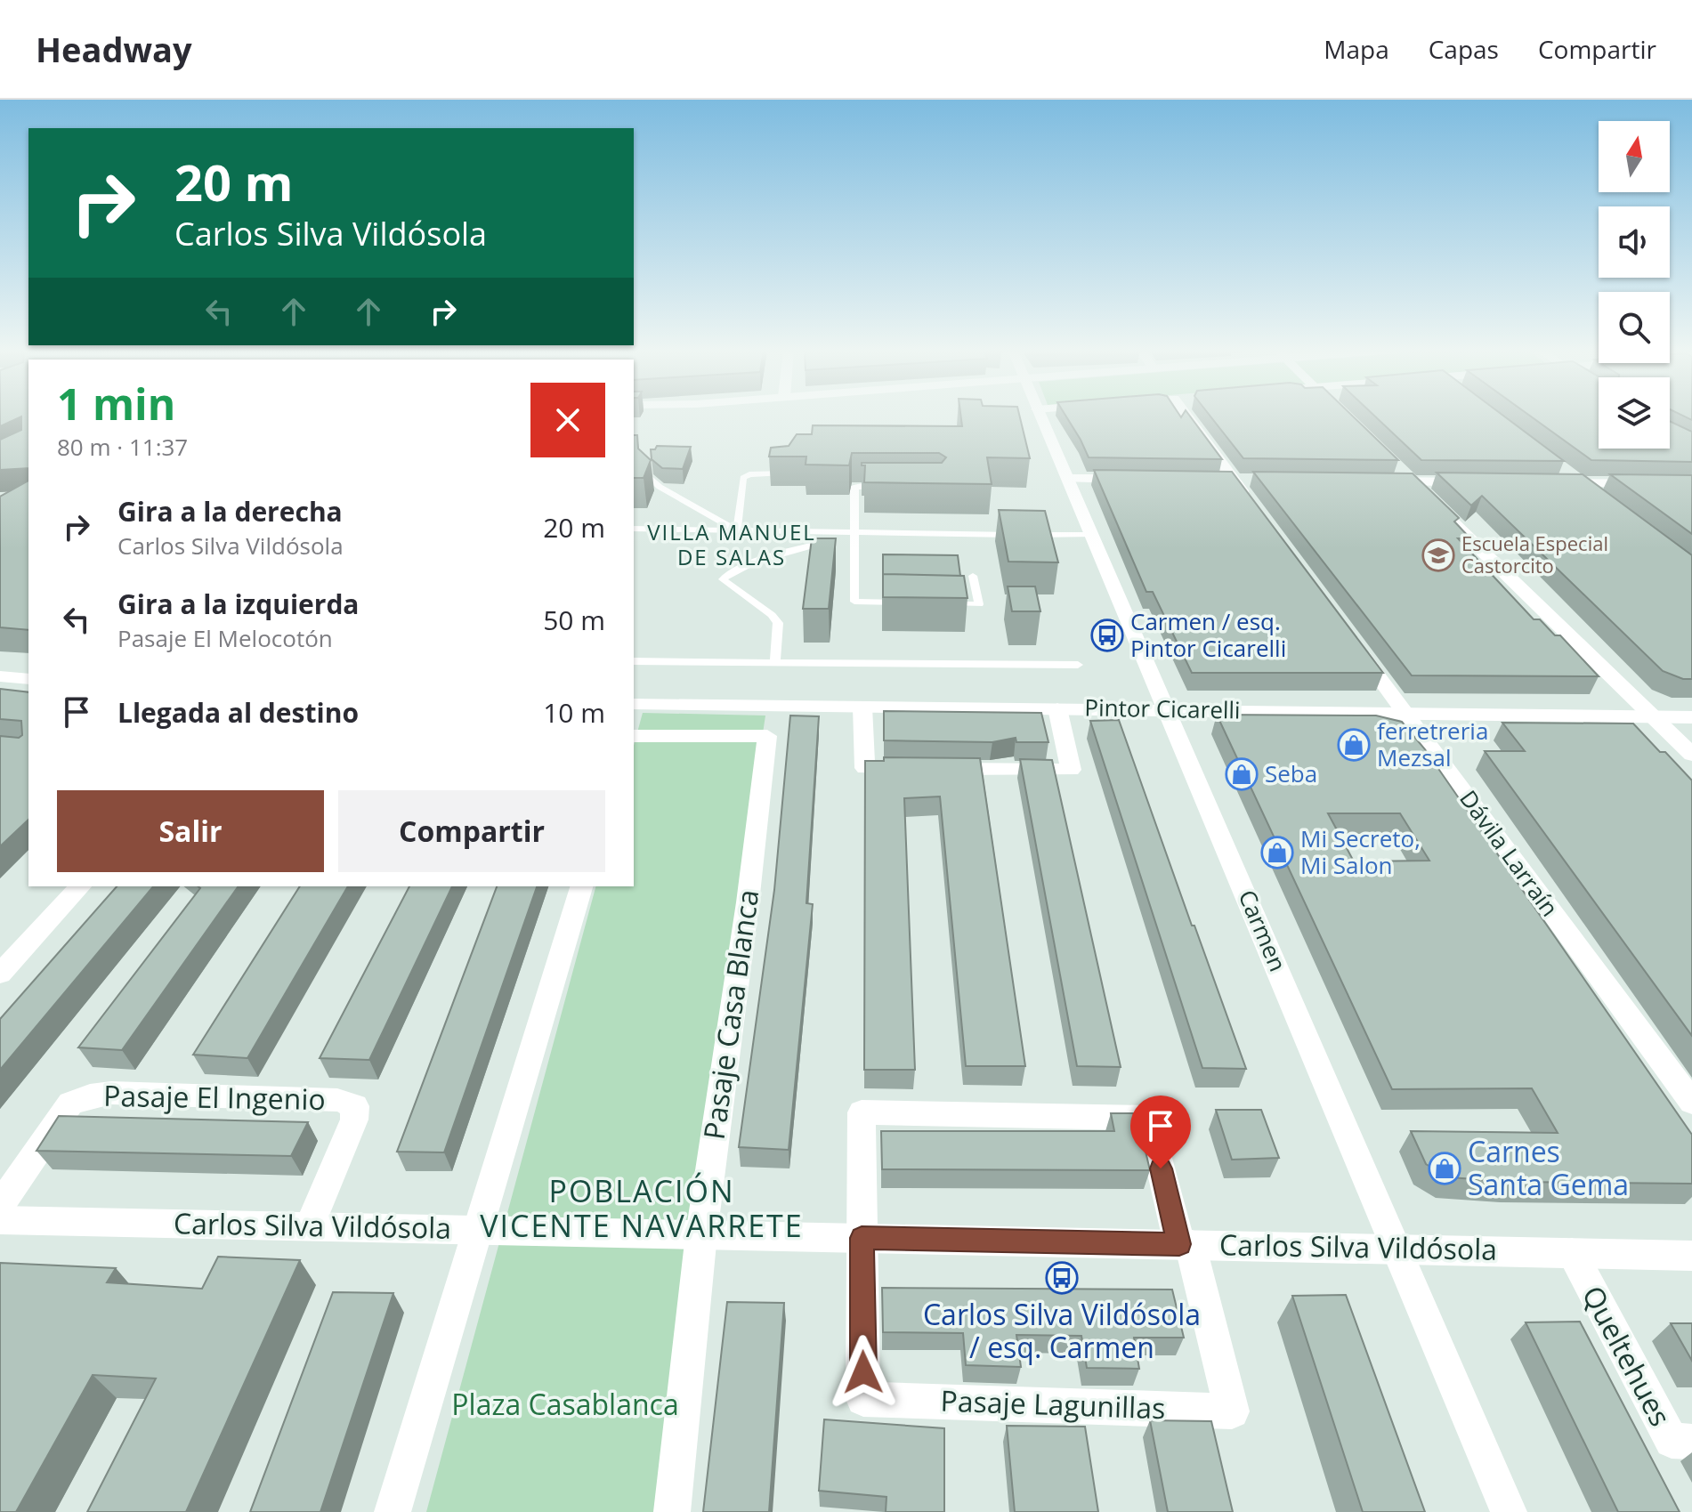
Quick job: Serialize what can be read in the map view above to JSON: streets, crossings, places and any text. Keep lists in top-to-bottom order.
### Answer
{
  "streets": {
    "street": [
      "Pintor Cicarelli",
      "Dávila Larraín",
      "Carmen",
      "Pasaje Casa Blanca",
      "Pasaje El Ingenio",
      "Carlos Silva Vildósola",
      "Queltehues",
      "Pasaje Lagunillas"
    ]
  },
  "crossings": [
    ["Pintor Cicarelli", "Dávila Larraín"],
    ["Pintor Cicarelli", "Carmen"],
    ["Carmen", "Carlos Silva Vildósola"],
    ["Pasaje Casa Blanca", "Carlos Silva Vildósola"],
    ["Pasaje El Ingenio", "Carlos Silva Vildósola"],
    ["Carlos Silva Vildósola", "Queltehues"],
    ["Carlos Silva Vildósola", "Pasaje Lagunillas"]
  ],
  "districts": ["VILLA MANUEL DE SALAS", "POBLACIÓN VICENTE NAVARRETE"],
  "parks": ["Plaza Casablanca"],
  "places": {
    "school or university": ["Escuela Especial Castorcito"],
    "bus stop": ["Carmen / esq. Pintor Cicarelli", "Carlos Silva Vildósola / esq. Carmen"],
    "shop": [
      "ferretreria Mezsal",
      "Seba",
      "Mi Secreto, Mi Salon",
      "Carnes Santa Gema"
    ]
  },
  "north": "top",
  "page": {
    "header": "Headway",
    "nav": ["Mapa", "Capas", "Compartir"],
    "turn": ["20 m", "Carlos Silva Vildósola"],
    "heading": ["1 min", "80 m · 11:37"],
    "list": [
      {
        "name": "Gira a la derecha",
        "note": "Carlos Silva Vildósola",
        "value": "20 m"
      },
      {
        "name": "Gira a la izquierda",
        "note": "Pasaje El Melocotón",
        "value": "50 m"
      },
      {
        "name": "Llegada al destino",
        "value": "10 m"
      }
    ],
    "buttons": ["Salir", "Compartir"]
  }
}
